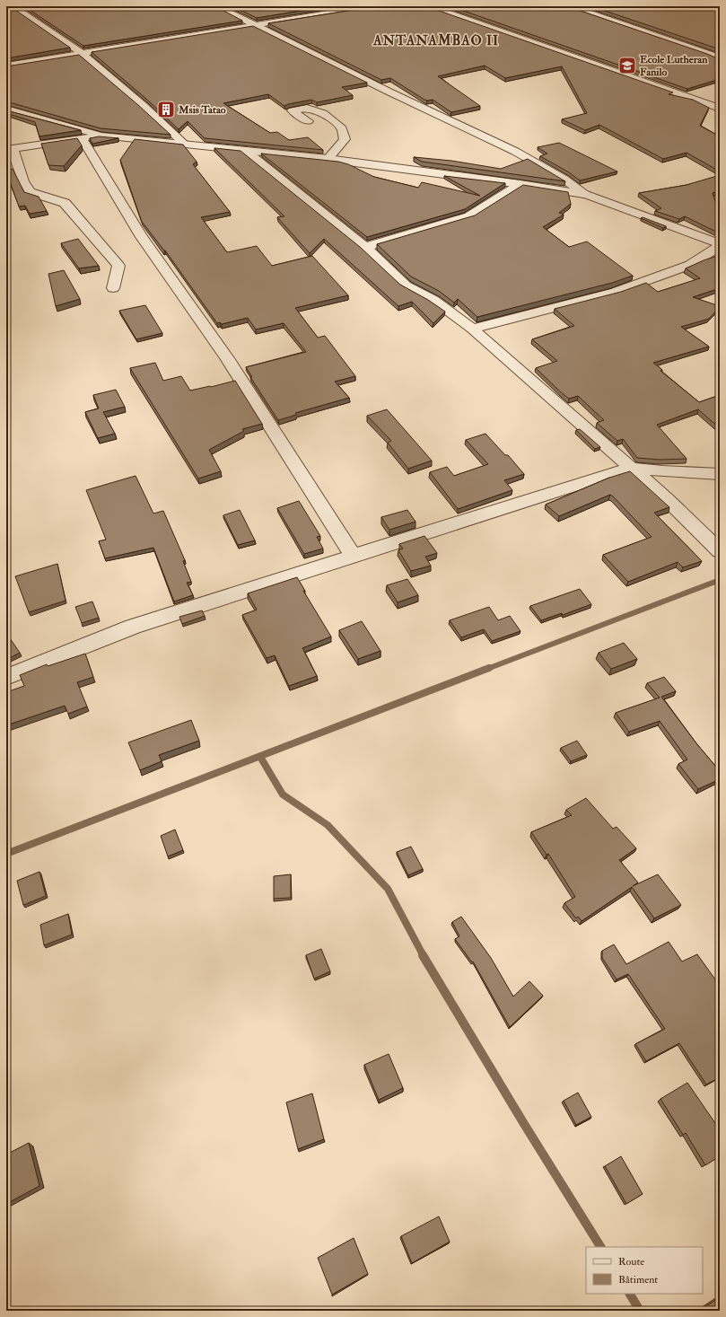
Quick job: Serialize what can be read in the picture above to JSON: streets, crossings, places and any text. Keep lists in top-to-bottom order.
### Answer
{
  "districts": ["ANTANAMBAO II"],
  "places": {
    "school or university": ["Ecole Lutheran Fanilo"],
    "building": ["Msis Tatao"]
  },
  "legend": ["Route", "Bâtiment"]
}
